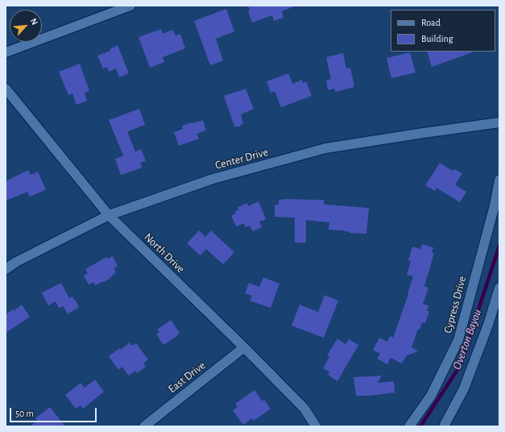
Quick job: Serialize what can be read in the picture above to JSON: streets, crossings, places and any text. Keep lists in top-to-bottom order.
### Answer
{
  "streets": {
    "street": [
      "Center Drive",
      "North Drive",
      "Cypress Drive",
      "East Drive"
    ]
  },
  "crossings": [
    ["Center Drive", "North Drive"],
    ["North Drive", "East Drive"]
  ],
  "water": ["Overton Bayou"],
  "legend": ["Road", "Building"],
  "scale_bar": "50 m",
  "north": "top right"
}
